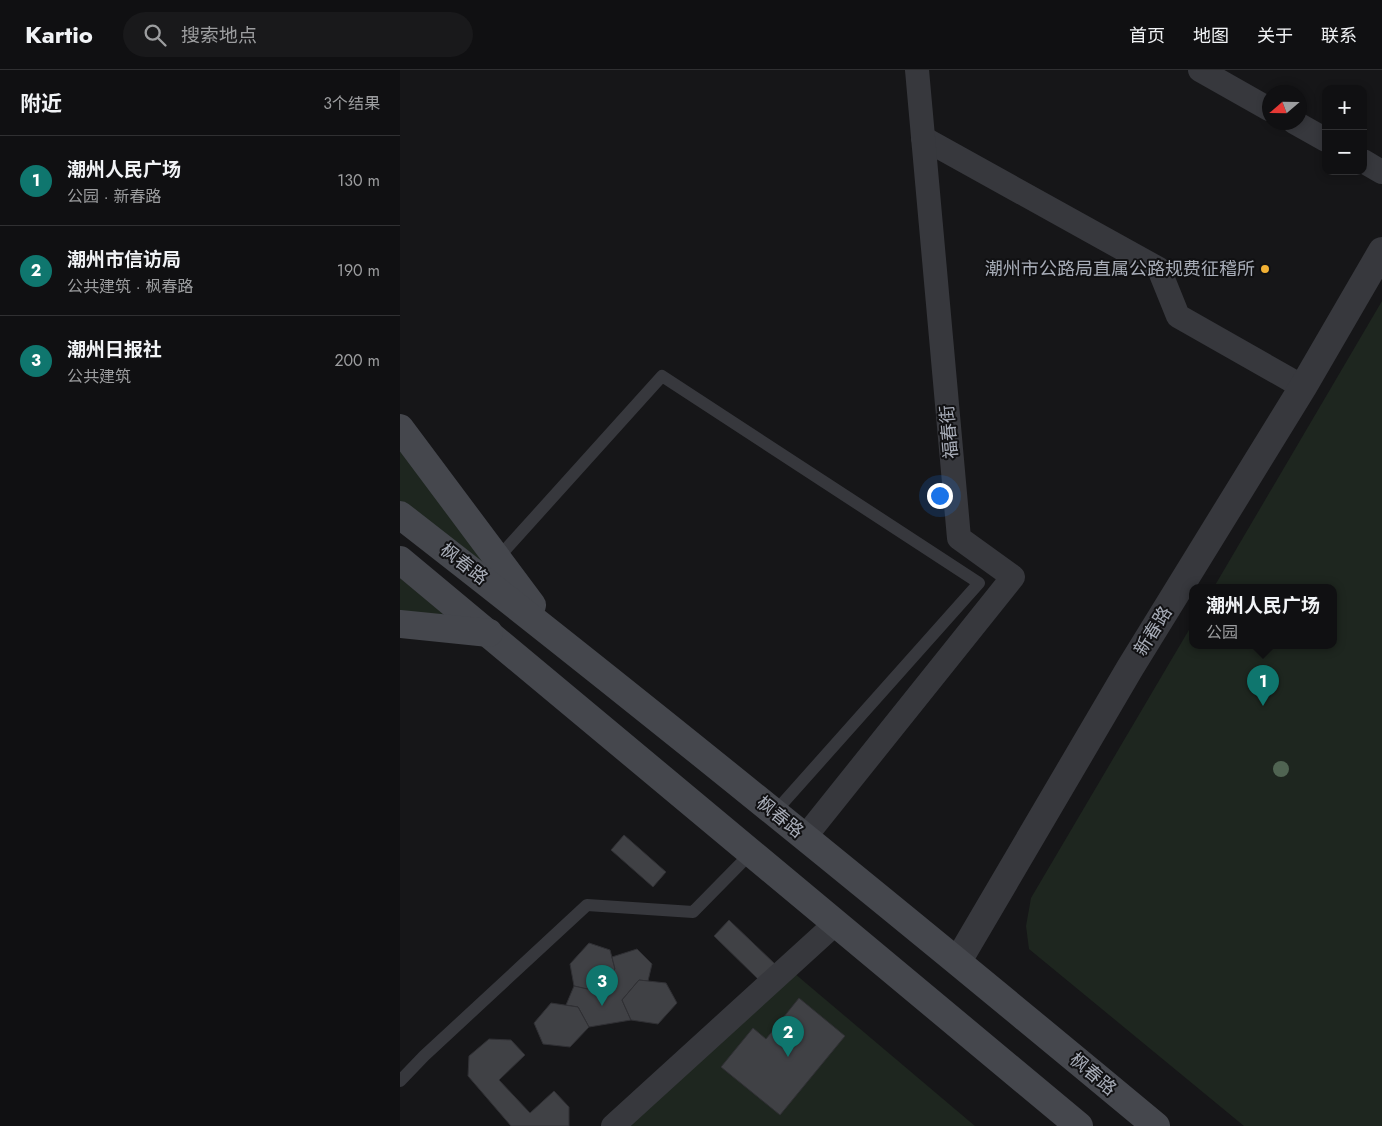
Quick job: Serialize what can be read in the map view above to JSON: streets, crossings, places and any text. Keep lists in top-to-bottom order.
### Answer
{
  "streets": {
    "main road": ["枫春路"],
    "street": ["福春街", "新春路"]
  },
  "crossings": [
    ["福春街", "枫春路"],
    ["枫春路", "新春路"]
  ],
  "places": ["潮州市公路局直属公路规费征稽所"],
  "north": "left",
  "page": {
    "header": "Kartio",
    "search": "搜索地点",
    "nav": [
      "首页",
      "地图",
      "关于",
      "联系"
    ],
    "heading": ["附近", "3个结果"],
    "map_buttons": ["+", "−"],
    "list": [
      {
        "mark": "1",
        "name": "潮州人民广场",
        "note": "公园 · 新春路",
        "value": "130 m"
      },
      {
        "mark": "2",
        "name": "潮州市信访局",
        "note": "公共建筑 · 枫春路",
        "value": "190 m"
      },
      {
        "mark": "3",
        "name": "潮州日报社",
        "note": "公共建筑",
        "value": "200 m"
      }
    ],
    "popup": ["潮州人民广场", "公园"],
    "pins": ["1", "3", "2"]
  }
}
